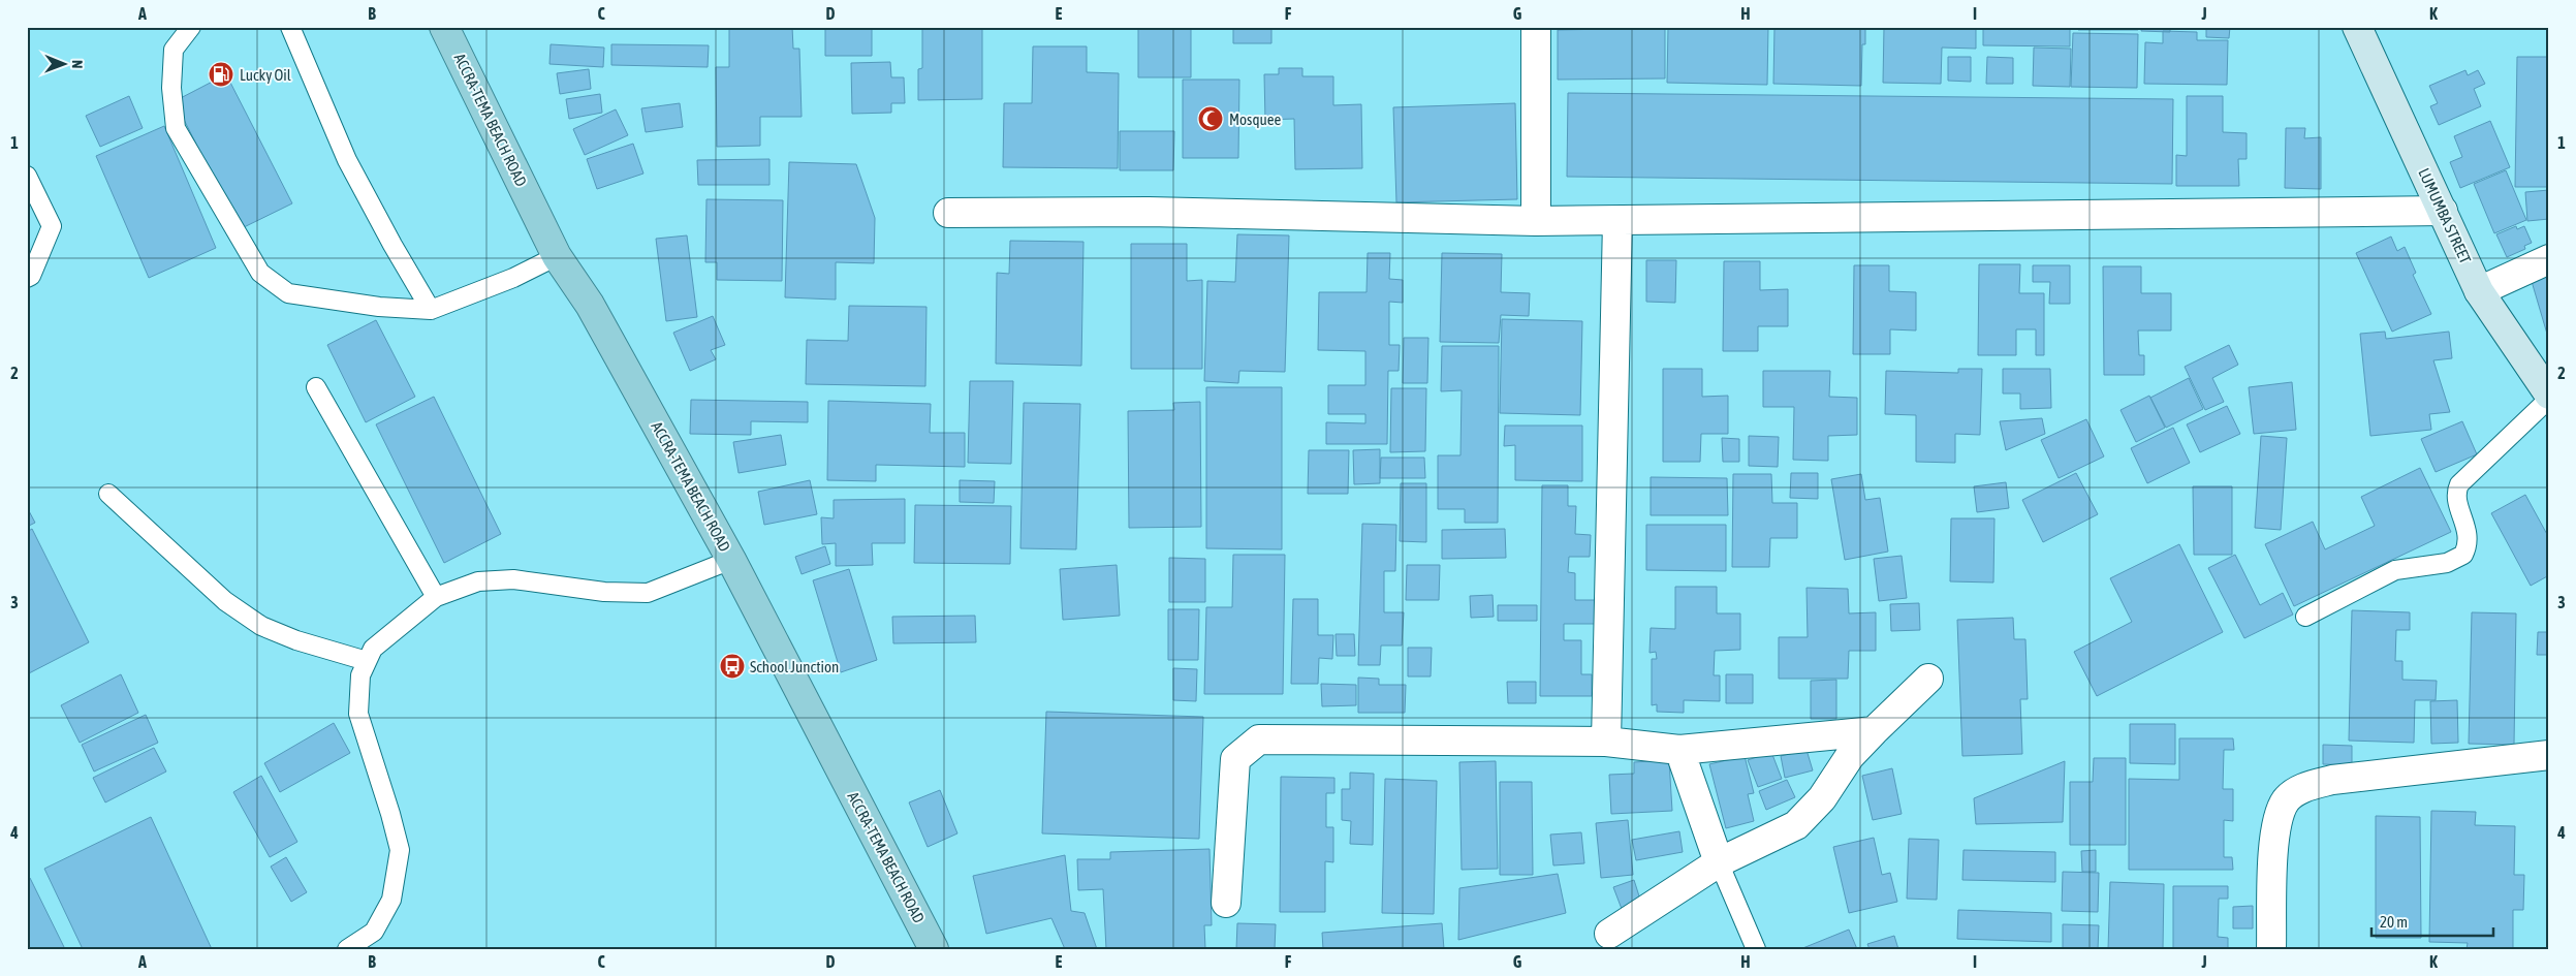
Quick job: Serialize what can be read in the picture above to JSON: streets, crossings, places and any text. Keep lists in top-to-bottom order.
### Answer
{
  "streets": {
    "main road": ["ACCRA-TEMA BEACH ROAD", "LUMUMBA STREET"]
  },
  "places": {
    "fuel station": ["Lucky Oil"],
    "mosque": ["Mosquee"],
    "bus stop": ["School Junction"]
  },
  "scale_bar": "20 m",
  "north": "right",
  "grid": {
    "columns": [
      "A",
      "B",
      "C",
      "D",
      "E",
      "F",
      "G",
      "H",
      "I",
      "J",
      "K"
    ],
    "rows": [
      "1",
      "2",
      "3",
      "4"
    ]
  }
}
